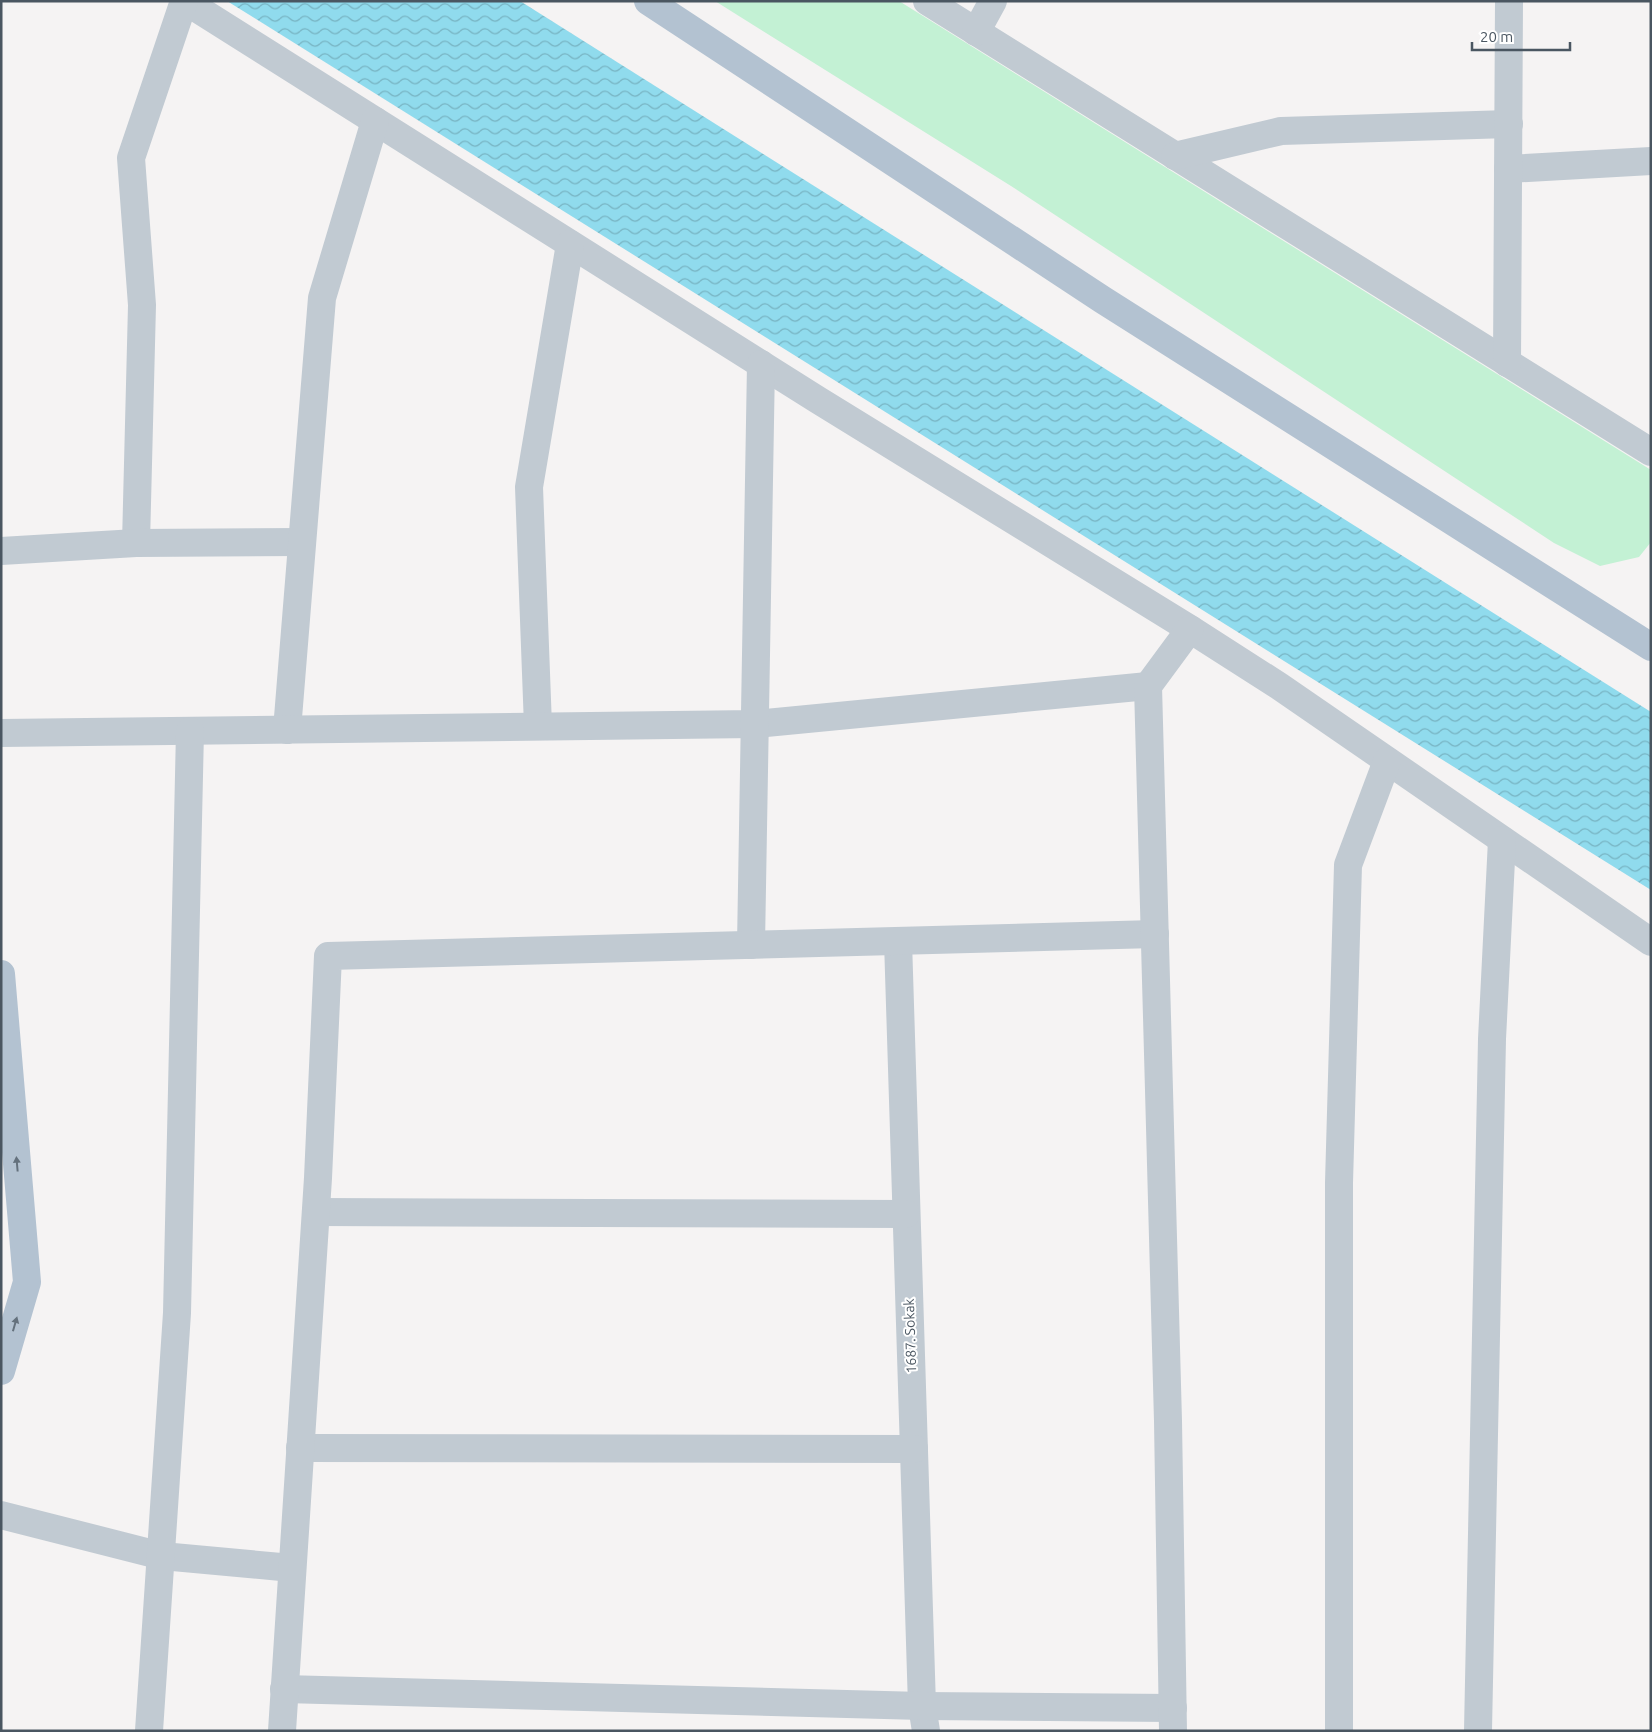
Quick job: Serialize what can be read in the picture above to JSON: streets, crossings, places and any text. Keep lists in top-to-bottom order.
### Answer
{
  "streets": {
    "street": ["1687. Sokak"]
  },
  "scale_bar": "20 m"
}
